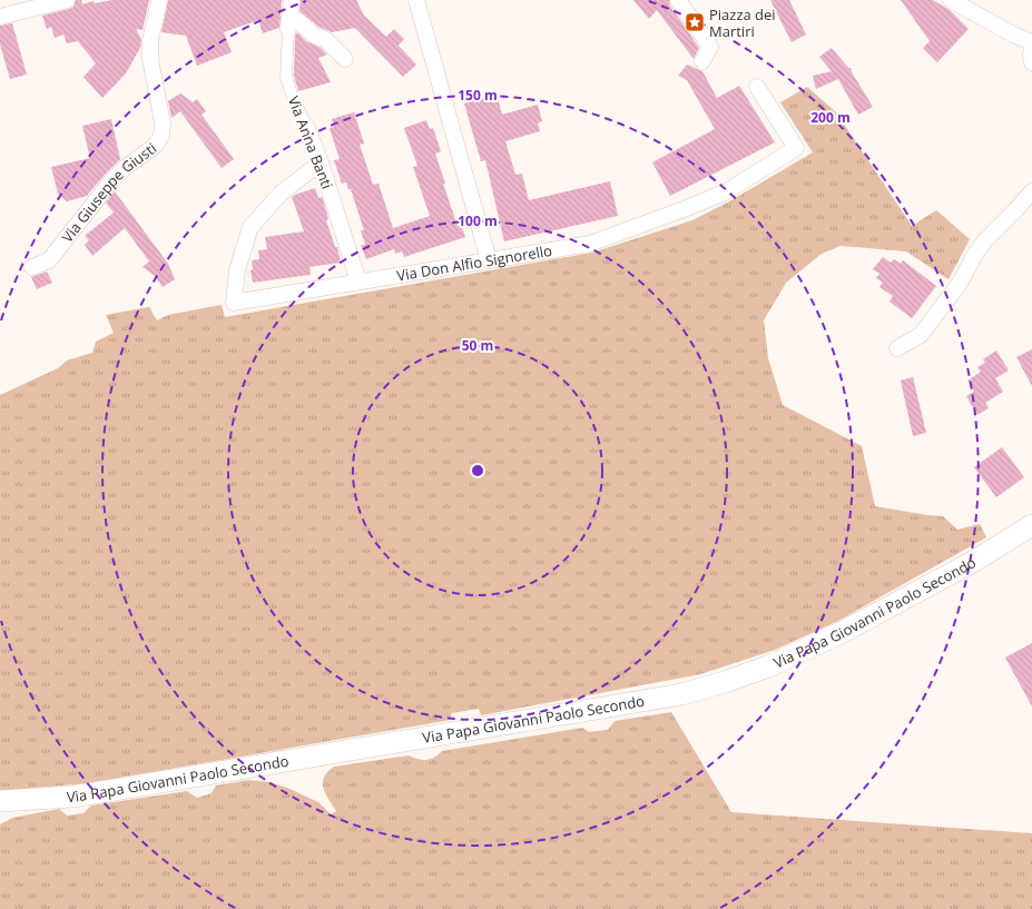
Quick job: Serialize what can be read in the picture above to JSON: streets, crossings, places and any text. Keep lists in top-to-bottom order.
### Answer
{
  "streets": {
    "main road": ["Via Papa Giovanni Paolo Secondo"],
    "street": ["Via Anna Banti", "Via Giuseppe Giusti", "Via Don Alfio Signorello"]
  },
  "crossings": [
    ["Via Anna Banti", "Via Don Alfio Signorello"]
  ],
  "places": {
    "place": ["Piazza dei Martiri"]
  },
  "rings": [
    "150 m",
    "200 m",
    "100 m",
    "50 m"
  ]
}
